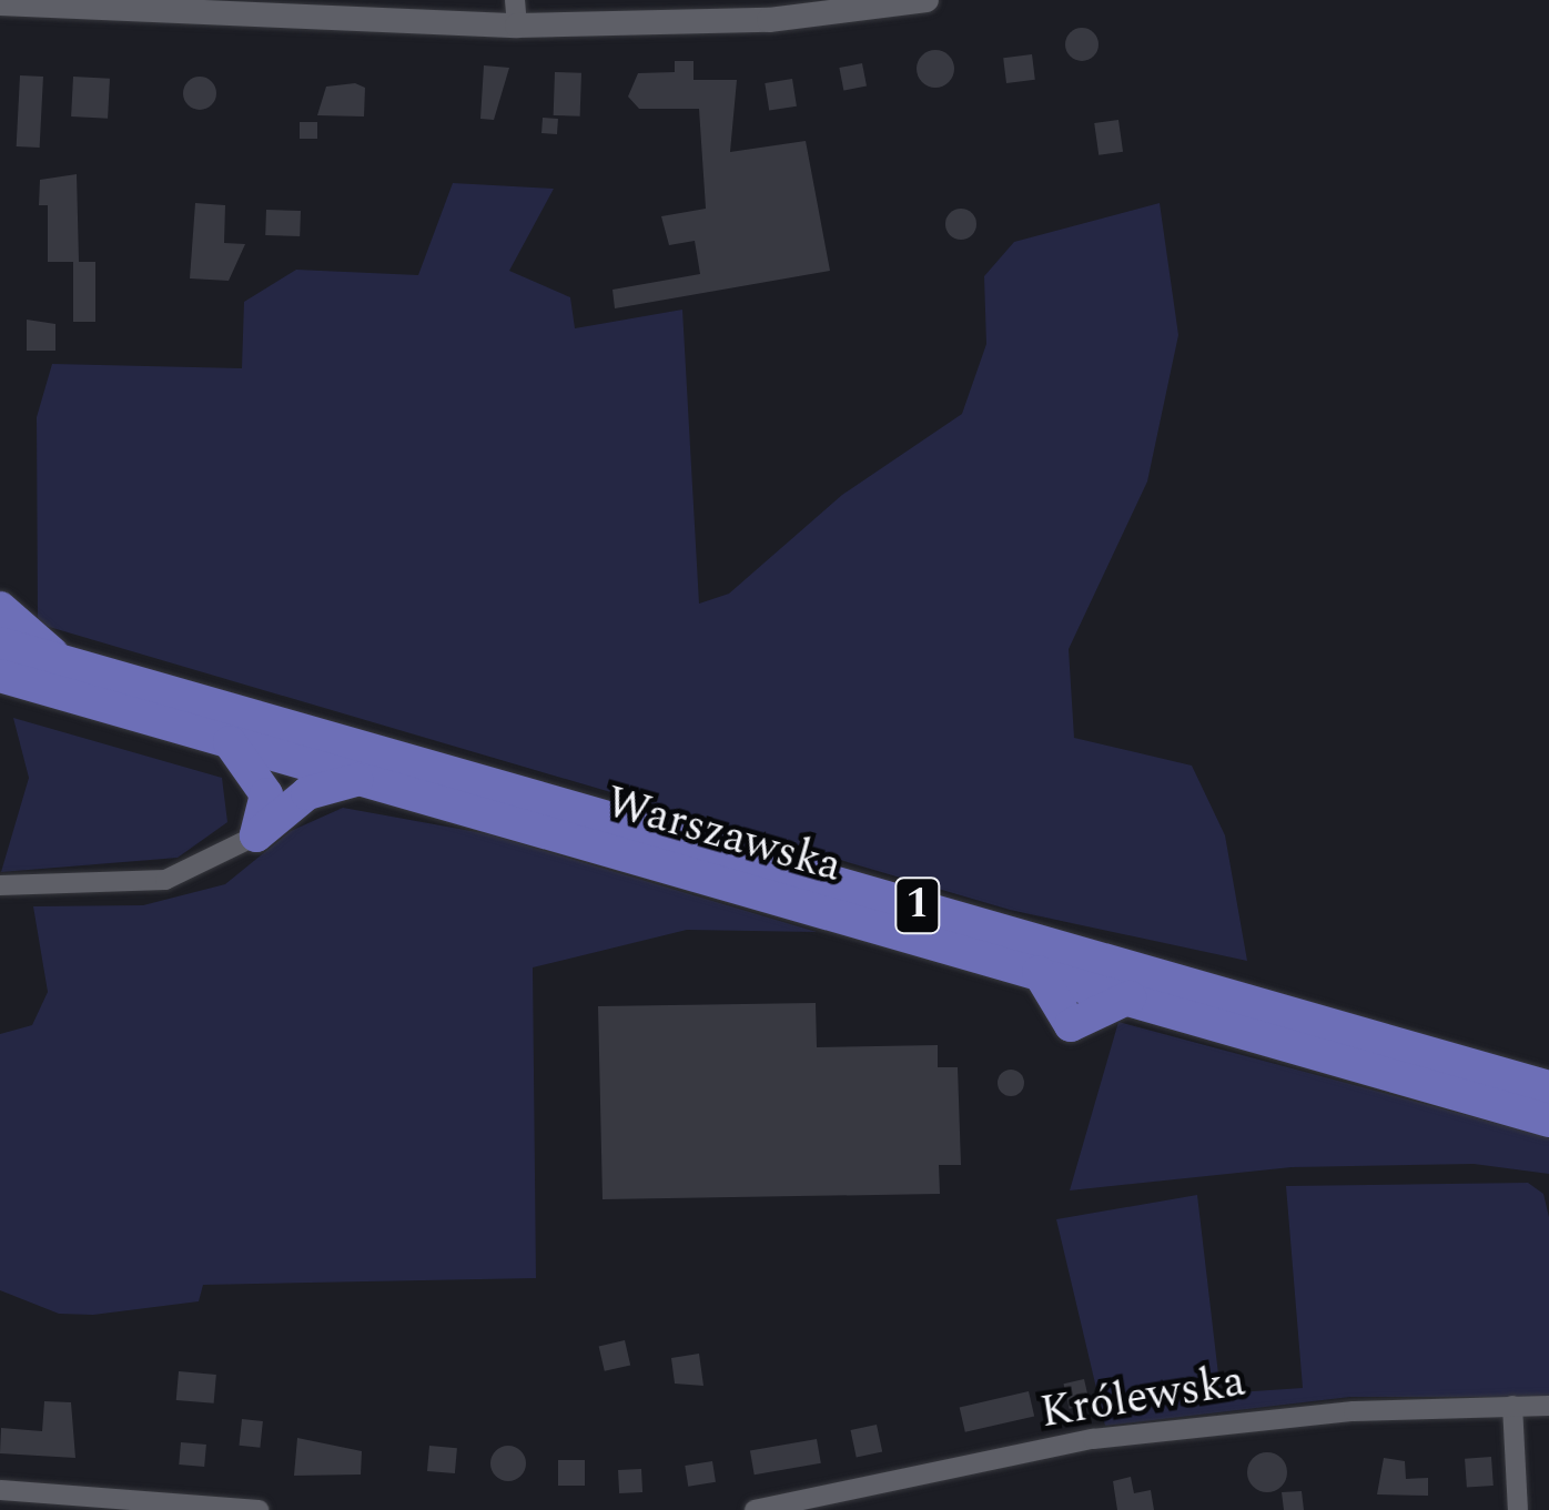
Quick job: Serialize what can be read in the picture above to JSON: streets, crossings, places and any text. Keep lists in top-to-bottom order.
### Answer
{
  "streets": {
    "main road": ["Warszawska", "1"],
    "street": ["Królewska"]
  }
}
